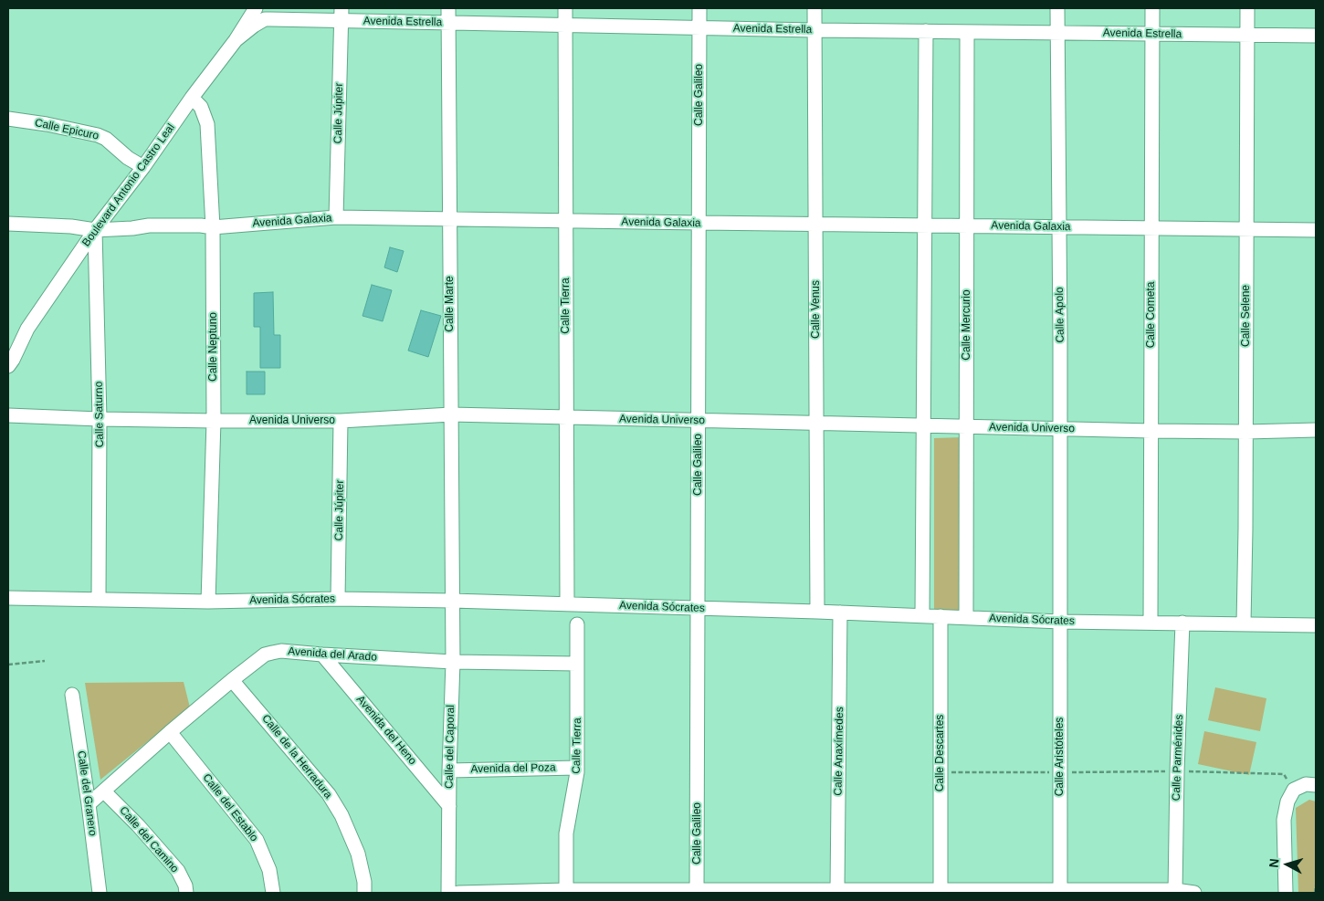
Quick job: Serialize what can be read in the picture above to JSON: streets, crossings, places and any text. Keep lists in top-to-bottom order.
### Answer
{
  "streets": {
    "street": [
      "Avenida Estrella",
      "Calle Galileo",
      "Calle Júpiter",
      "Calle Epicuro",
      "Boulevard Antonio Castro Leal",
      "Avenida Galaxia",
      "Calle Marte",
      "Calle Tierra",
      "Calle Venus",
      "Calle Apolo",
      "Calle Cometa",
      "Calle Selene",
      "Calle Mercurio",
      "Calle Neptuno",
      "Calle Saturno",
      "Avenida Universo",
      "Avenida Sócrates",
      "Avenida del Arado",
      "Avenida del Heno",
      "Calle del Caporal",
      "Calle Anaxímedes",
      "Calle Descartes",
      "Calle de la Herradura",
      "Calle Aristóteles",
      "Calle Parménides",
      "Avenida del Poza",
      "Calle del Granero",
      "Calle del Establo",
      "Calle del Camino"
    ]
  },
  "crossings": [
    ["Avenida Estrella", "Calle Galileo"],
    ["Avenida Estrella", "Calle Júpiter"],
    ["Avenida Estrella", "Boulevard Antonio Castro Leal"],
    ["Avenida Estrella", "Calle Marte"],
    ["Avenida Estrella", "Calle Tierra"],
    ["Avenida Estrella", "Calle Venus"],
    ["Avenida Estrella", "Calle Apolo"],
    ["Avenida Estrella", "Calle Cometa"],
    ["Avenida Estrella", "Calle Selene"],
    ["Avenida Estrella", "Calle Mercurio"],
    ["Calle Galileo", "Avenida Galaxia"],
    ["Calle Galileo", "Avenida Universo"],
    ["Calle Galileo", "Avenida Sócrates"],
    ["Calle Júpiter", "Avenida Galaxia"],
    ["Calle Júpiter", "Avenida Universo"],
    ["Calle Júpiter", "Avenida Sócrates"],
    ["Calle Epicuro", "Boulevard Antonio Castro Leal"],
    ["Boulevard Antonio Castro Leal", "Avenida Galaxia"],
    ["Boulevard Antonio Castro Leal", "Calle Neptuno"],
    ["Boulevard Antonio Castro Leal", "Calle Saturno"],
    ["Avenida Galaxia", "Calle Marte"],
    ["Avenida Galaxia", "Calle Tierra"],
    ["Avenida Galaxia", "Calle Venus"],
    ["Avenida Galaxia", "Calle Apolo"],
    ["Avenida Galaxia", "Calle Cometa"],
    ["Avenida Galaxia", "Calle Selene"],
    ["Avenida Galaxia", "Calle Mercurio"],
    ["Avenida Galaxia", "Calle Neptuno"],
    ["Avenida Galaxia", "Calle Saturno"],
    ["Calle Marte", "Avenida Universo"],
    ["Calle Marte", "Avenida Sócrates"],
    ["Calle Marte", "Calle del Caporal"],
    ["Calle Tierra", "Avenida Universo"],
    ["Calle Tierra", "Avenida Sócrates"],
    ["Calle Tierra", "Avenida del Arado"],
    ["Calle Tierra", "Avenida del Poza"],
    ["Calle Venus", "Avenida Universo"],
    ["Calle Venus", "Avenida Sócrates"],
    ["Calle Apolo", "Avenida Universo"],
    ["Calle Apolo", "Avenida Sócrates"],
    ["Calle Apolo", "Calle Aristóteles"],
    ["Calle Cometa", "Avenida Universo"],
    ["Calle Cometa", "Avenida Sócrates"],
    ["Calle Selene", "Avenida Universo"],
    ["Calle Selene", "Avenida Sócrates"],
    ["Calle Mercurio", "Avenida Universo"],
    ["Calle Mercurio", "Avenida Sócrates"],
    ["Calle Neptuno", "Avenida Universo"],
    ["Calle Neptuno", "Avenida Sócrates"],
    ["Calle Saturno", "Avenida Universo"],
    ["Calle Saturno", "Avenida Sócrates"],
    ["Avenida Sócrates", "Calle del Caporal"],
    ["Avenida Sócrates", "Calle Anaxímedes"],
    ["Avenida Sócrates", "Calle Descartes"],
    ["Avenida Sócrates", "Calle Aristóteles"],
    ["Avenida Sócrates", "Calle Parménides"],
    ["Avenida del Arado", "Avenida del Heno"],
    ["Avenida del Arado", "Calle del Caporal"],
    ["Avenida del Arado", "Calle de la Herradura"],
    ["Avenida del Arado", "Calle del Granero"],
    ["Avenida del Arado", "Calle del Establo"],
    ["Avenida del Arado", "Calle del Camino"],
    ["Avenida del Heno", "Calle del Caporal"],
    ["Calle del Caporal", "Avenida del Poza"]
  ],
  "north": "left"
}
